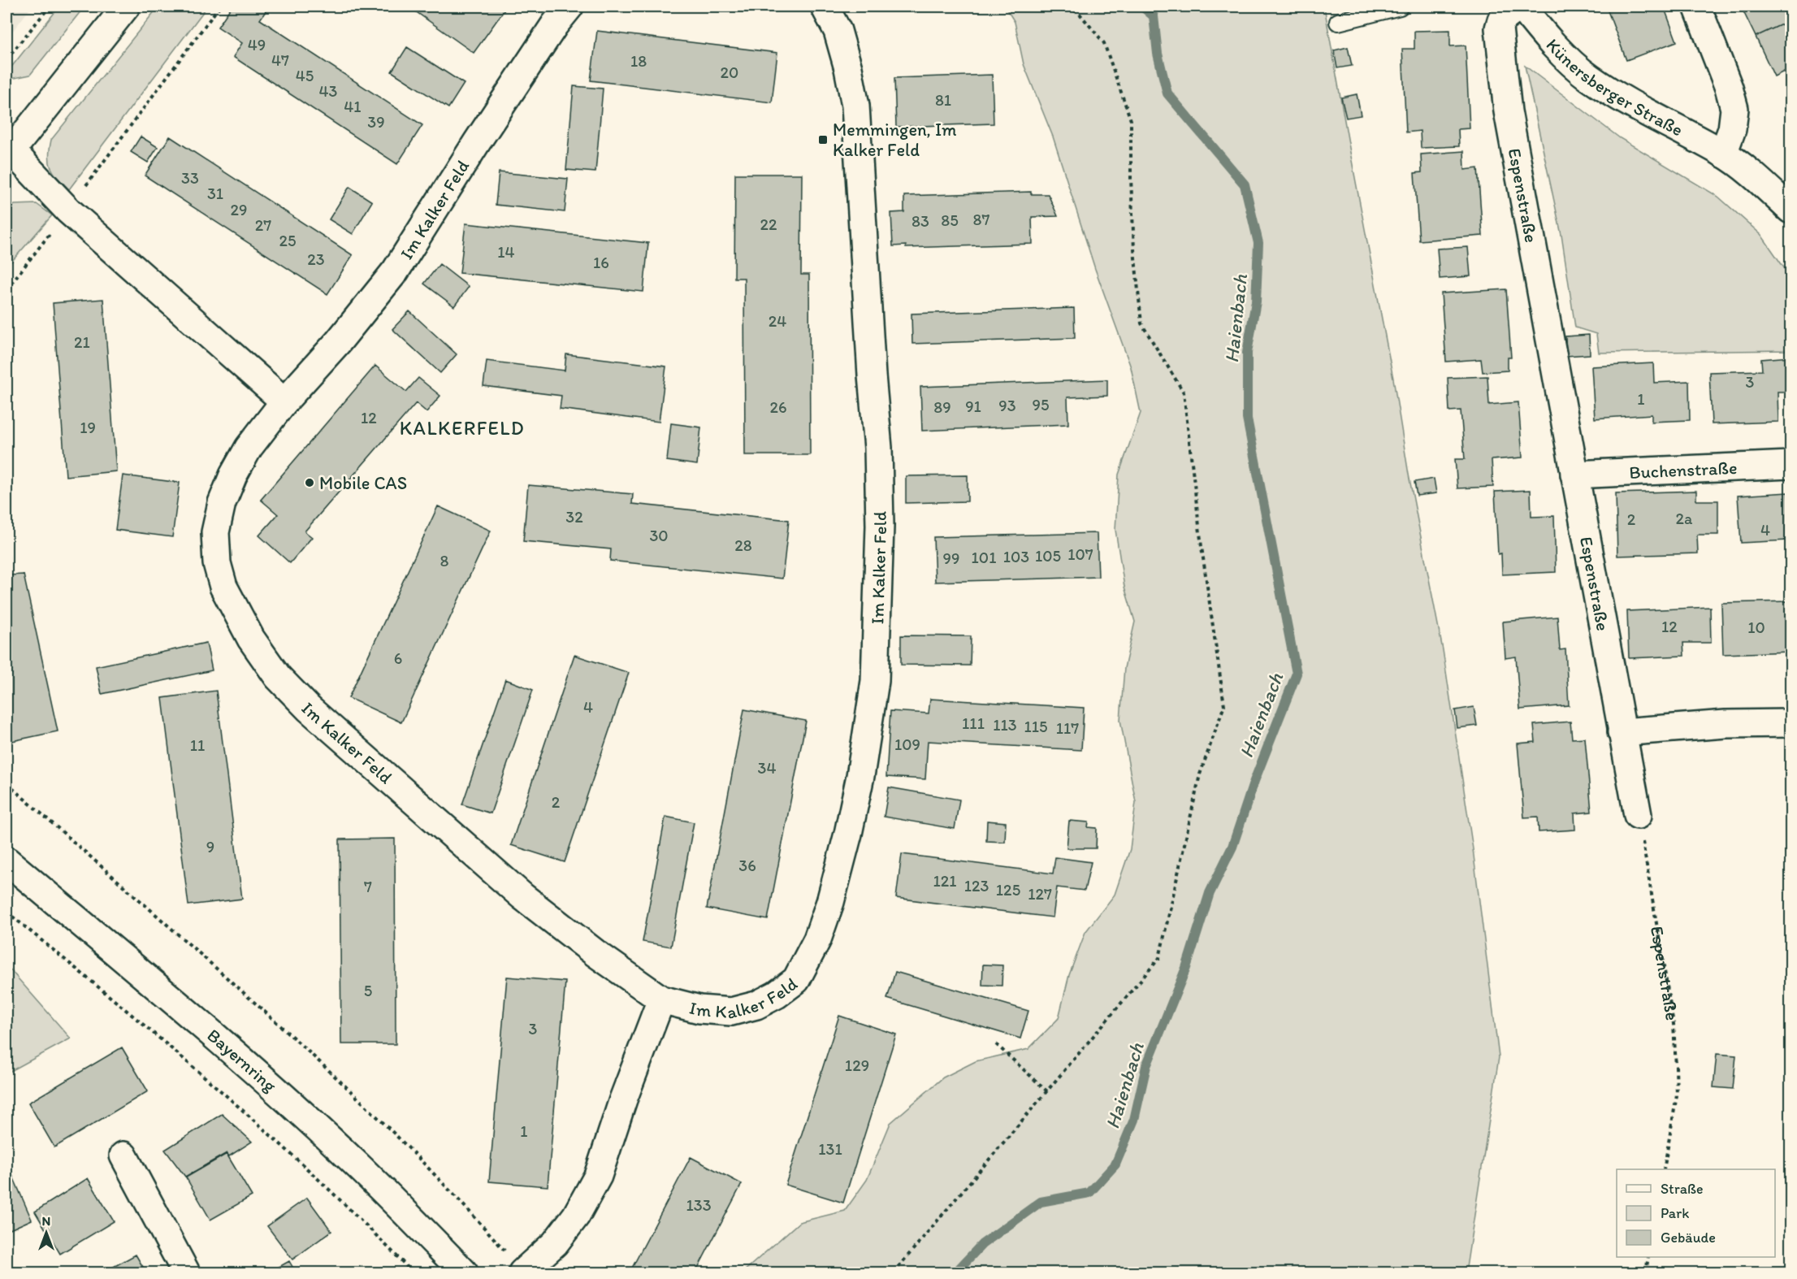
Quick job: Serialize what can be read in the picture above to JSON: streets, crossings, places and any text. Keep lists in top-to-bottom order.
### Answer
{
  "streets": {
    "street": [
      "Künersberger Straße",
      "Espenstraße",
      "Im Kalker Feld",
      "Buchenstraße",
      "Bayernring"
    ]
  },
  "crossings": [
    ["Künersberger Straße", "Espenstraße"],
    ["Espenstraße", "Buchenstraße"]
  ],
  "districts": ["KALKERFELD"],
  "water": ["Haienbach"],
  "places": {
    "transit": ["Memmingen, Im Kalker Feld"],
    "other": ["Mobile CAS"]
  },
  "house_numbers": [
    "49",
    "47",
    "18",
    "20",
    "45",
    "43",
    "81",
    "41",
    "39",
    "33",
    "31",
    "29",
    "87",
    "85",
    "83",
    "22",
    "27",
    "25",
    "14",
    "23",
    "16",
    "24",
    "21",
    "3",
    "1",
    "95",
    "93",
    "91",
    "26",
    "89",
    "12",
    "19",
    "32",
    "2a",
    "2",
    "4",
    "30",
    "28",
    "107",
    "105",
    "103",
    "101",
    "99",
    "8",
    "12",
    "10",
    "6",
    "4",
    "111",
    "113",
    "115",
    "117",
    "109",
    "11",
    "34",
    "2",
    "9",
    "36",
    "121",
    "123",
    "7",
    "125",
    "127",
    "5",
    "3",
    "129",
    "1",
    "131",
    "133"
  ],
  "legend": ["Straße", "Park", "Gebäude"],
  "north": "top"
}
